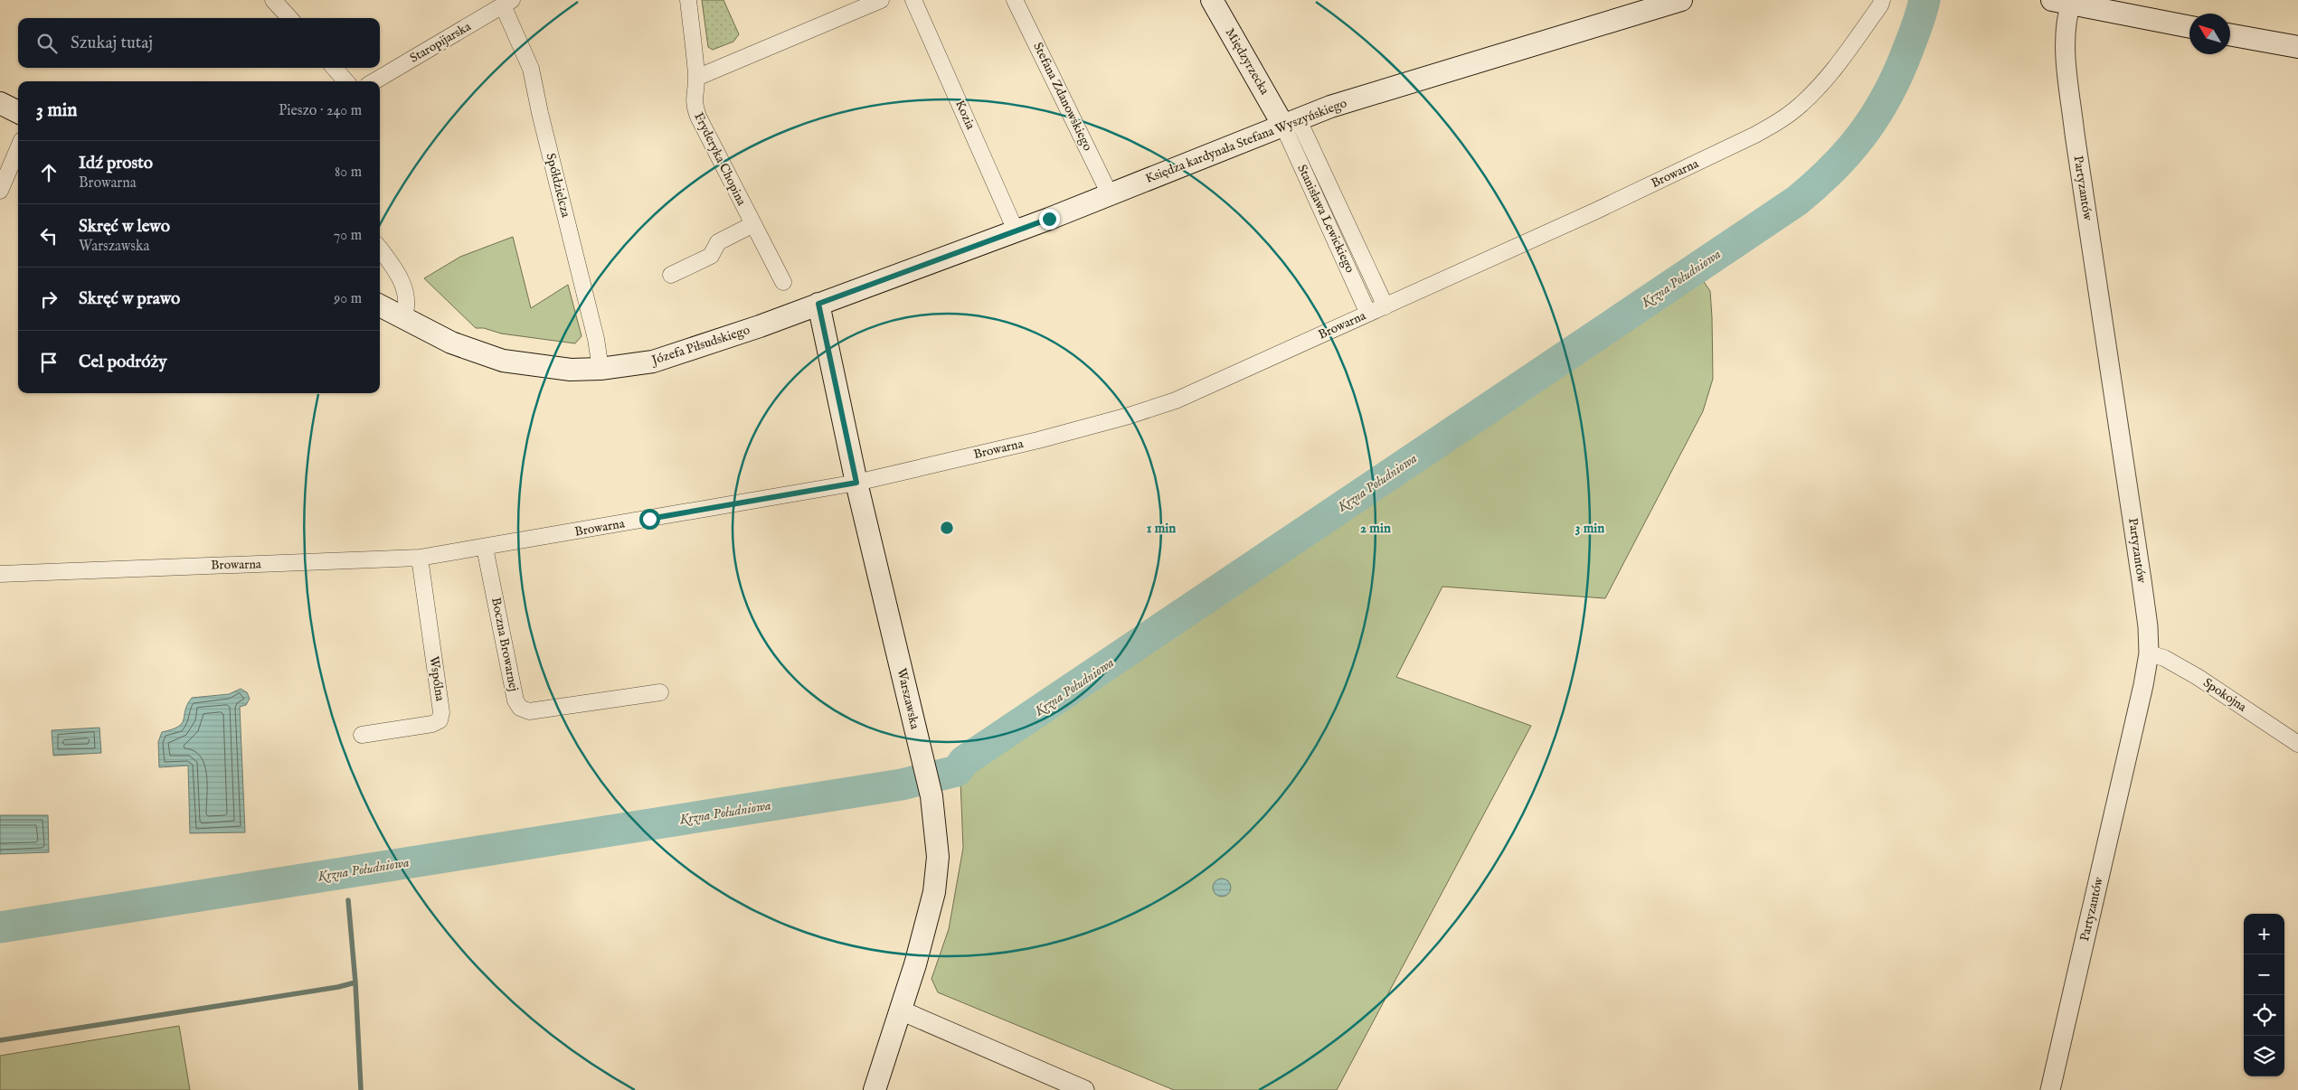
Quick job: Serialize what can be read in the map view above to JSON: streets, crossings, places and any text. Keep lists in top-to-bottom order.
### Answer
{
  "streets": {
    "main road": [
      "Międzyrzecka",
      "Księdza kardynała Stefana Wyszyńskiego",
      "Józefa Piłsudskiego",
      "Warszawska"
    ],
    "street": [
      "Staropijarska",
      "Stefana Zdanowskiego",
      "Kozia",
      "Fryderyka Chopina",
      "Browarna",
      "Spółdzielcza",
      "Partyzantów",
      "Stanisława Lewickiego",
      "Boczna Browarnej",
      "Wspólna",
      "Spokojna"
    ]
  },
  "crossings": [
    ["Staropijarska", "Spółdzielcza"],
    ["Międzyrzecka", "Księdza kardynała Stefana Wyszyńskiego"],
    ["Międzyrzecka", "Stanisława Lewickiego"],
    ["Stefana Zdanowskiego", "Księdza kardynała Stefana Wyszyńskiego"],
    ["Kozia", "Księdza kardynała Stefana Wyszyńskiego"],
    ["Księdza kardynała Stefana Wyszyńskiego", "Stanisława Lewickiego"],
    ["Księdza kardynała Stefana Wyszyńskiego", "Józefa Piłsudskiego"],
    ["Księdza kardynała Stefana Wyszyńskiego", "Warszawska"],
    ["Browarna", "Stanisława Lewickiego"],
    ["Browarna", "Boczna Browarnej"],
    ["Browarna", "Wspólna"],
    ["Browarna", "Warszawska"],
    ["Spółdzielcza", "Józefa Piłsudskiego"],
    ["Partyzantów", "Spokojna"],
    ["Józefa Piłsudskiego", "Warszawska"]
  ],
  "water": ["Krzna Południowa"],
  "north": "top left",
  "page": {
    "search": "Szukaj tutaj",
    "heading": ["3 min", "Pieszo · 240 m"],
    "list": [
      ["Idź prosto", "Browarna", "80 m"],
      ["Skręć w lewo", "Warszawska", "70 m"],
      ["Skręć w prawo", "90 m"],
      "Cel podróży"
    ],
    "map_buttons": ["+", "−"]
  },
  "rings": ["1 min", "2 min", "3 min"]
}
